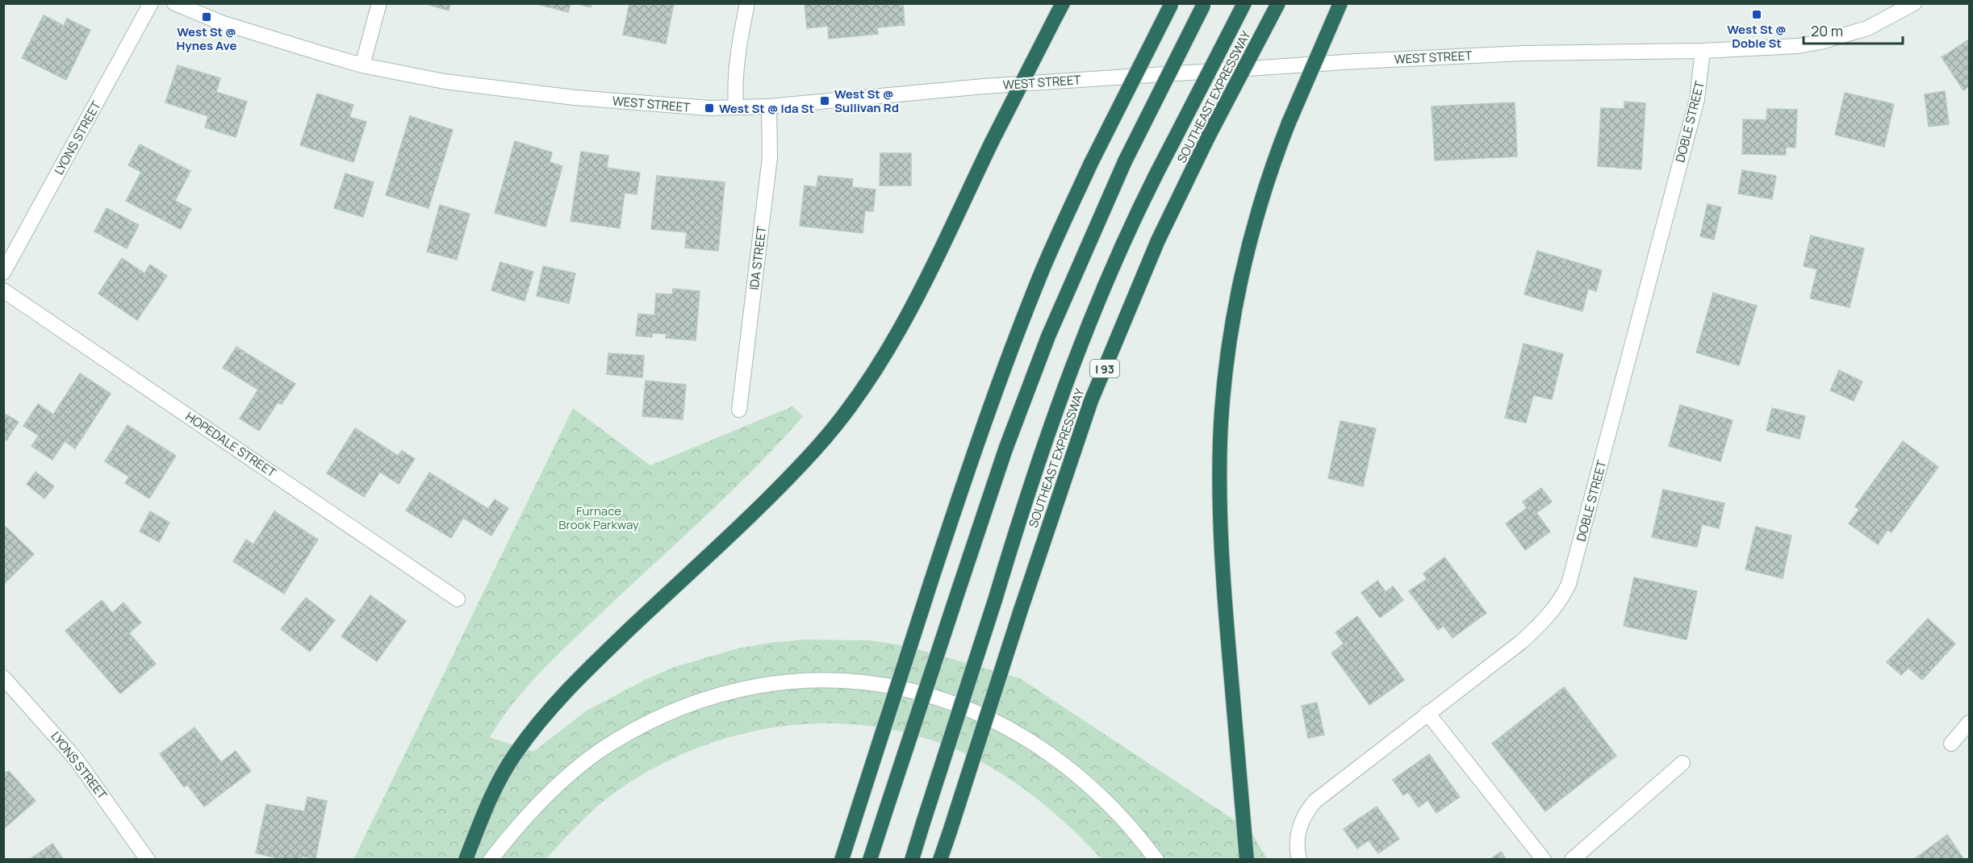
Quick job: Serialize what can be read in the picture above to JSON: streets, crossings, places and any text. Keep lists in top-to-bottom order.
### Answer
{
  "streets": {
    "highway": ["SOUTHEAST EXPRESSWAY", "I 93"],
    "street": [
      "WEST STREET",
      "DOBLE STREET",
      "LYONS STREET",
      "IDA STREET",
      "HOPEDALE STREET"
    ]
  },
  "crossings": [
    ["WEST STREET", "DOBLE STREET"],
    ["WEST STREET", "IDA STREET"]
  ],
  "parks": ["Furnace Brook Parkway"],
  "places": {
    "transit": [
      "West St @ Doble St",
      "West St @ Hynes Ave",
      "West St @ Sullivan Rd",
      "West St @ Ida St"
    ]
  },
  "scale_bar": "20 m"
}
